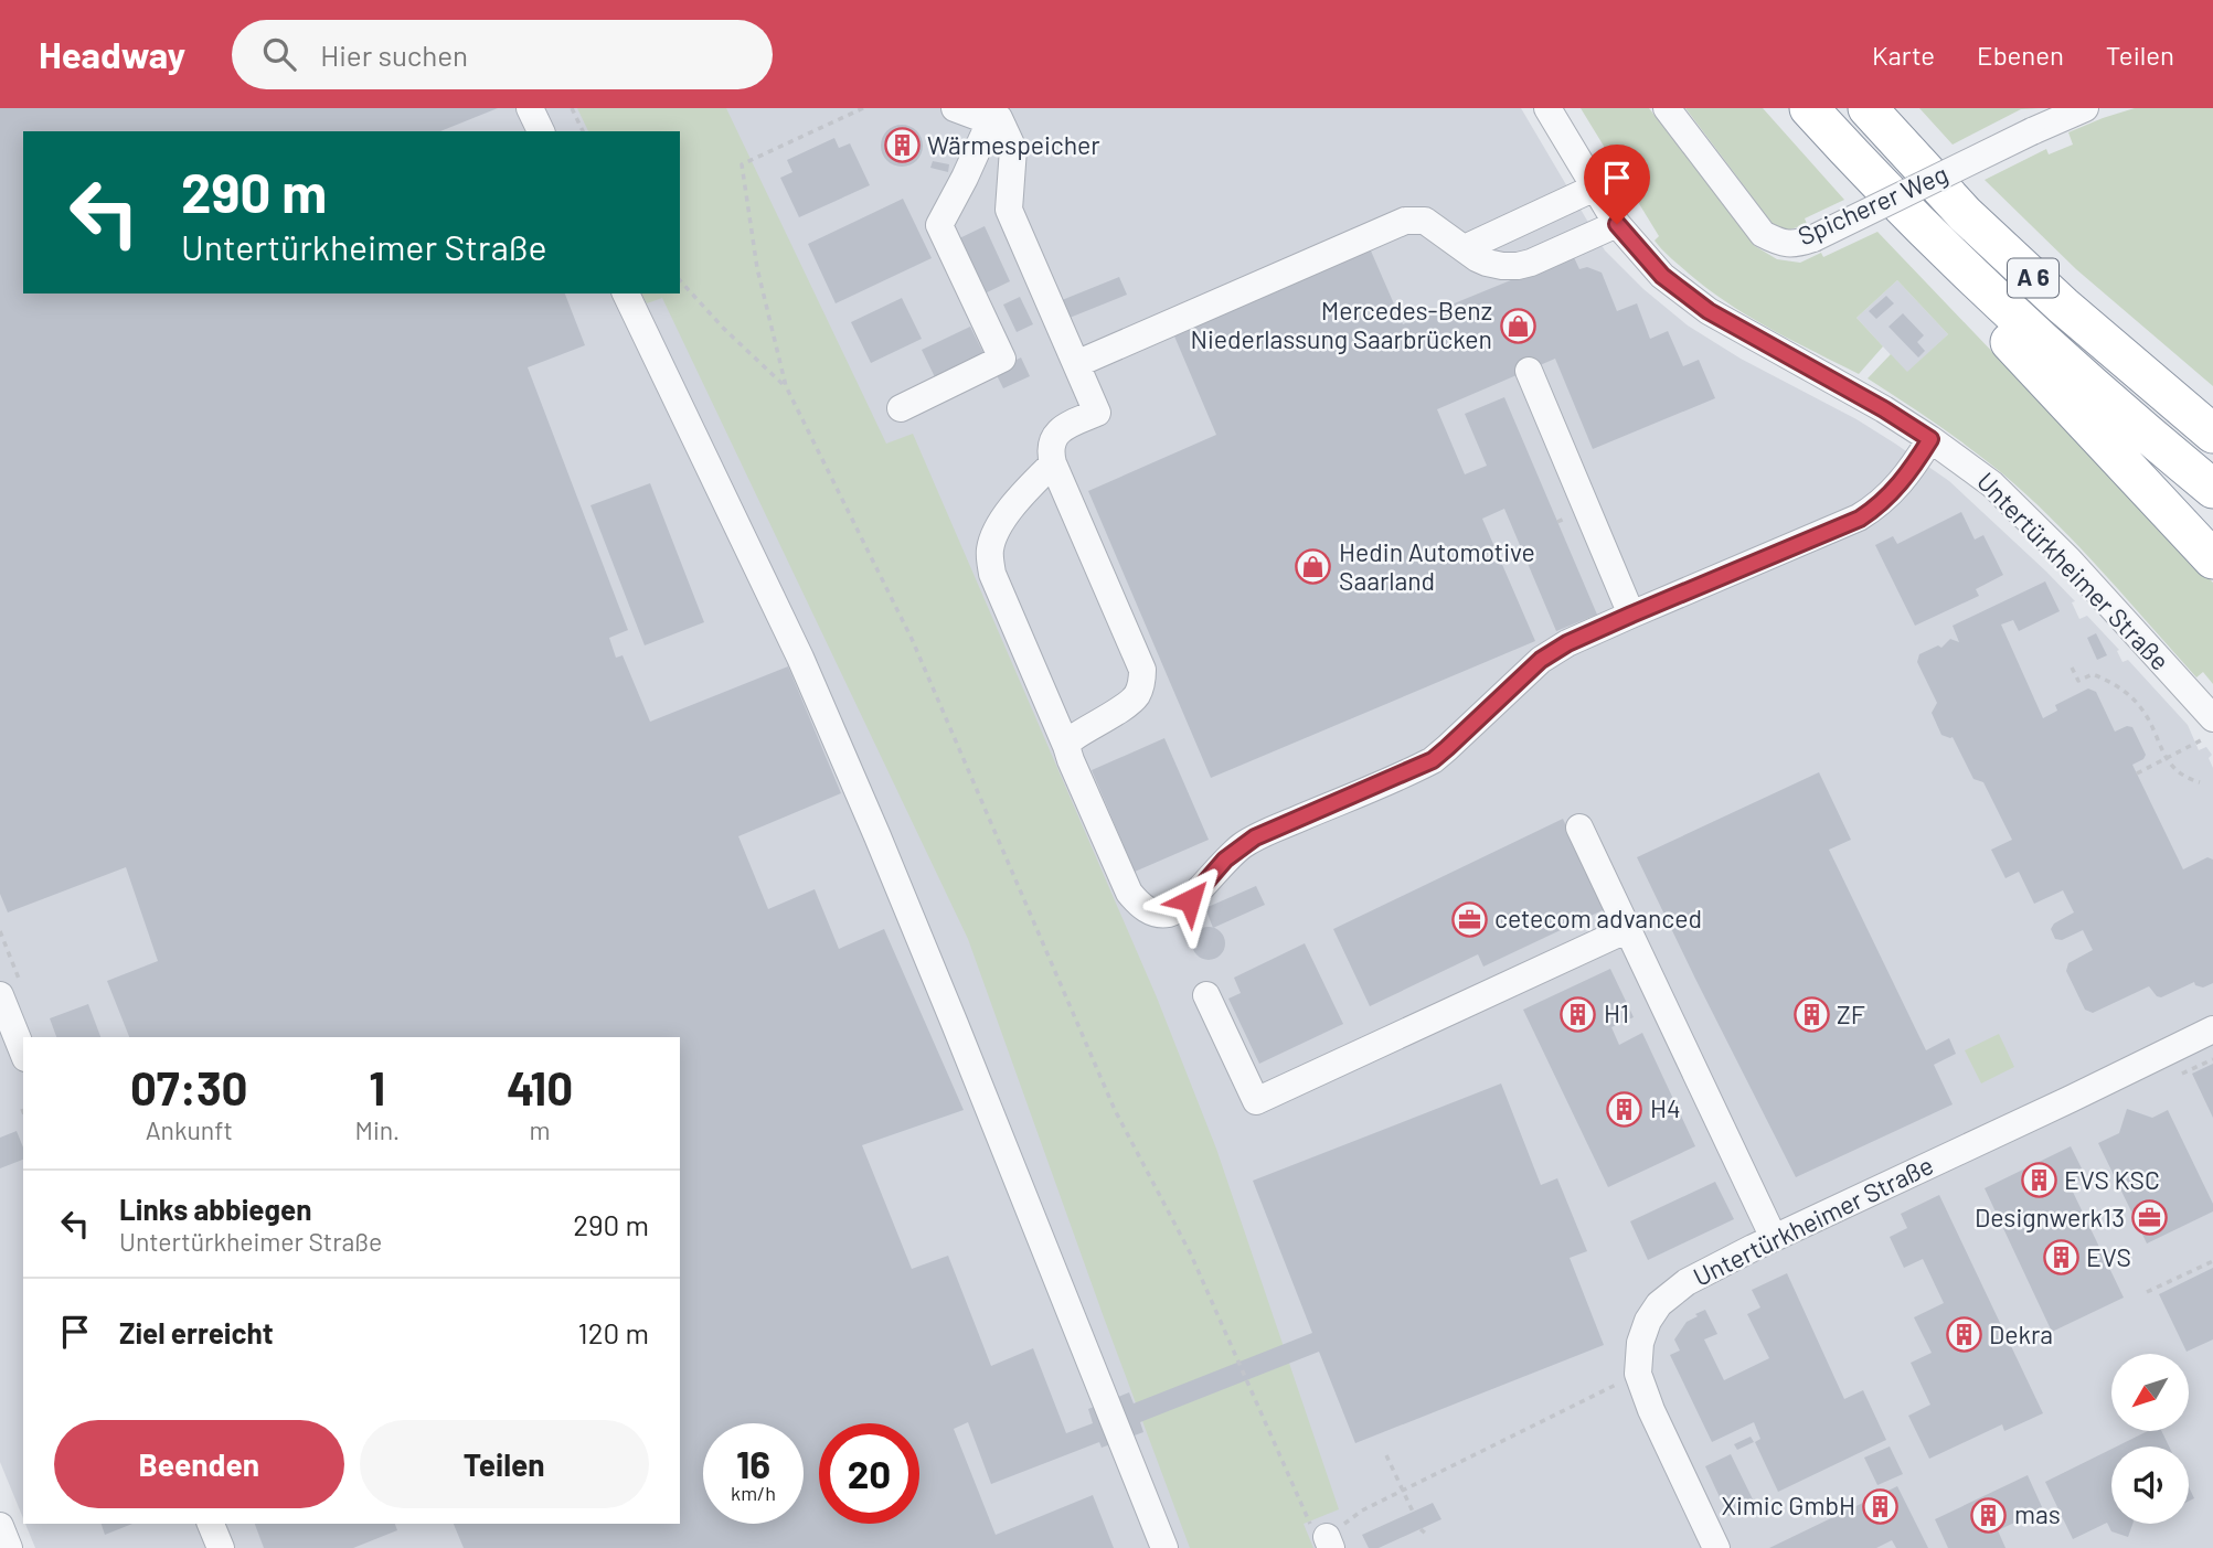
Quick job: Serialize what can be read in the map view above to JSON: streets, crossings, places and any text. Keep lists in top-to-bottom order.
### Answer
{
  "streets": {
    "highway": ["A 6"],
    "street": ["Spicherer Weg", "Untertürkheimer Straße"]
  },
  "places": {
    "building": [
      "Wärmespeicher",
      "H1",
      "ZF",
      "H4",
      "EVS KSC",
      "EVS",
      "Dekra",
      "Ximic GmbH",
      "mas"
    ],
    "shop": ["Mercedes-Benz Niederlassung Saarbrücken", "Hedin Automotive Saarland"],
    "office": ["cetecom advanced", "Designwerk13"]
  },
  "north": "bottom left",
  "page": {
    "header": "Headway",
    "search": "Hier suchen",
    "nav": ["Karte", "Ebenen", "Teilen"],
    "turn": ["290 m", "Untertürkheimer Straße"],
    "eta": [
      "07:30",
      "Ankunft",
      "1",
      "Min.",
      "410",
      "m"
    ],
    "list": [
      {
        "name": "Links abbiegen",
        "note": "Untertürkheimer Straße",
        "value": "290 m"
      },
      {
        "name": "Ziel erreicht",
        "value": "120 m"
      }
    ],
    "buttons": ["Beenden", "Teilen"],
    "speed": "16 km/h",
    "limit": "20"
  }
}
